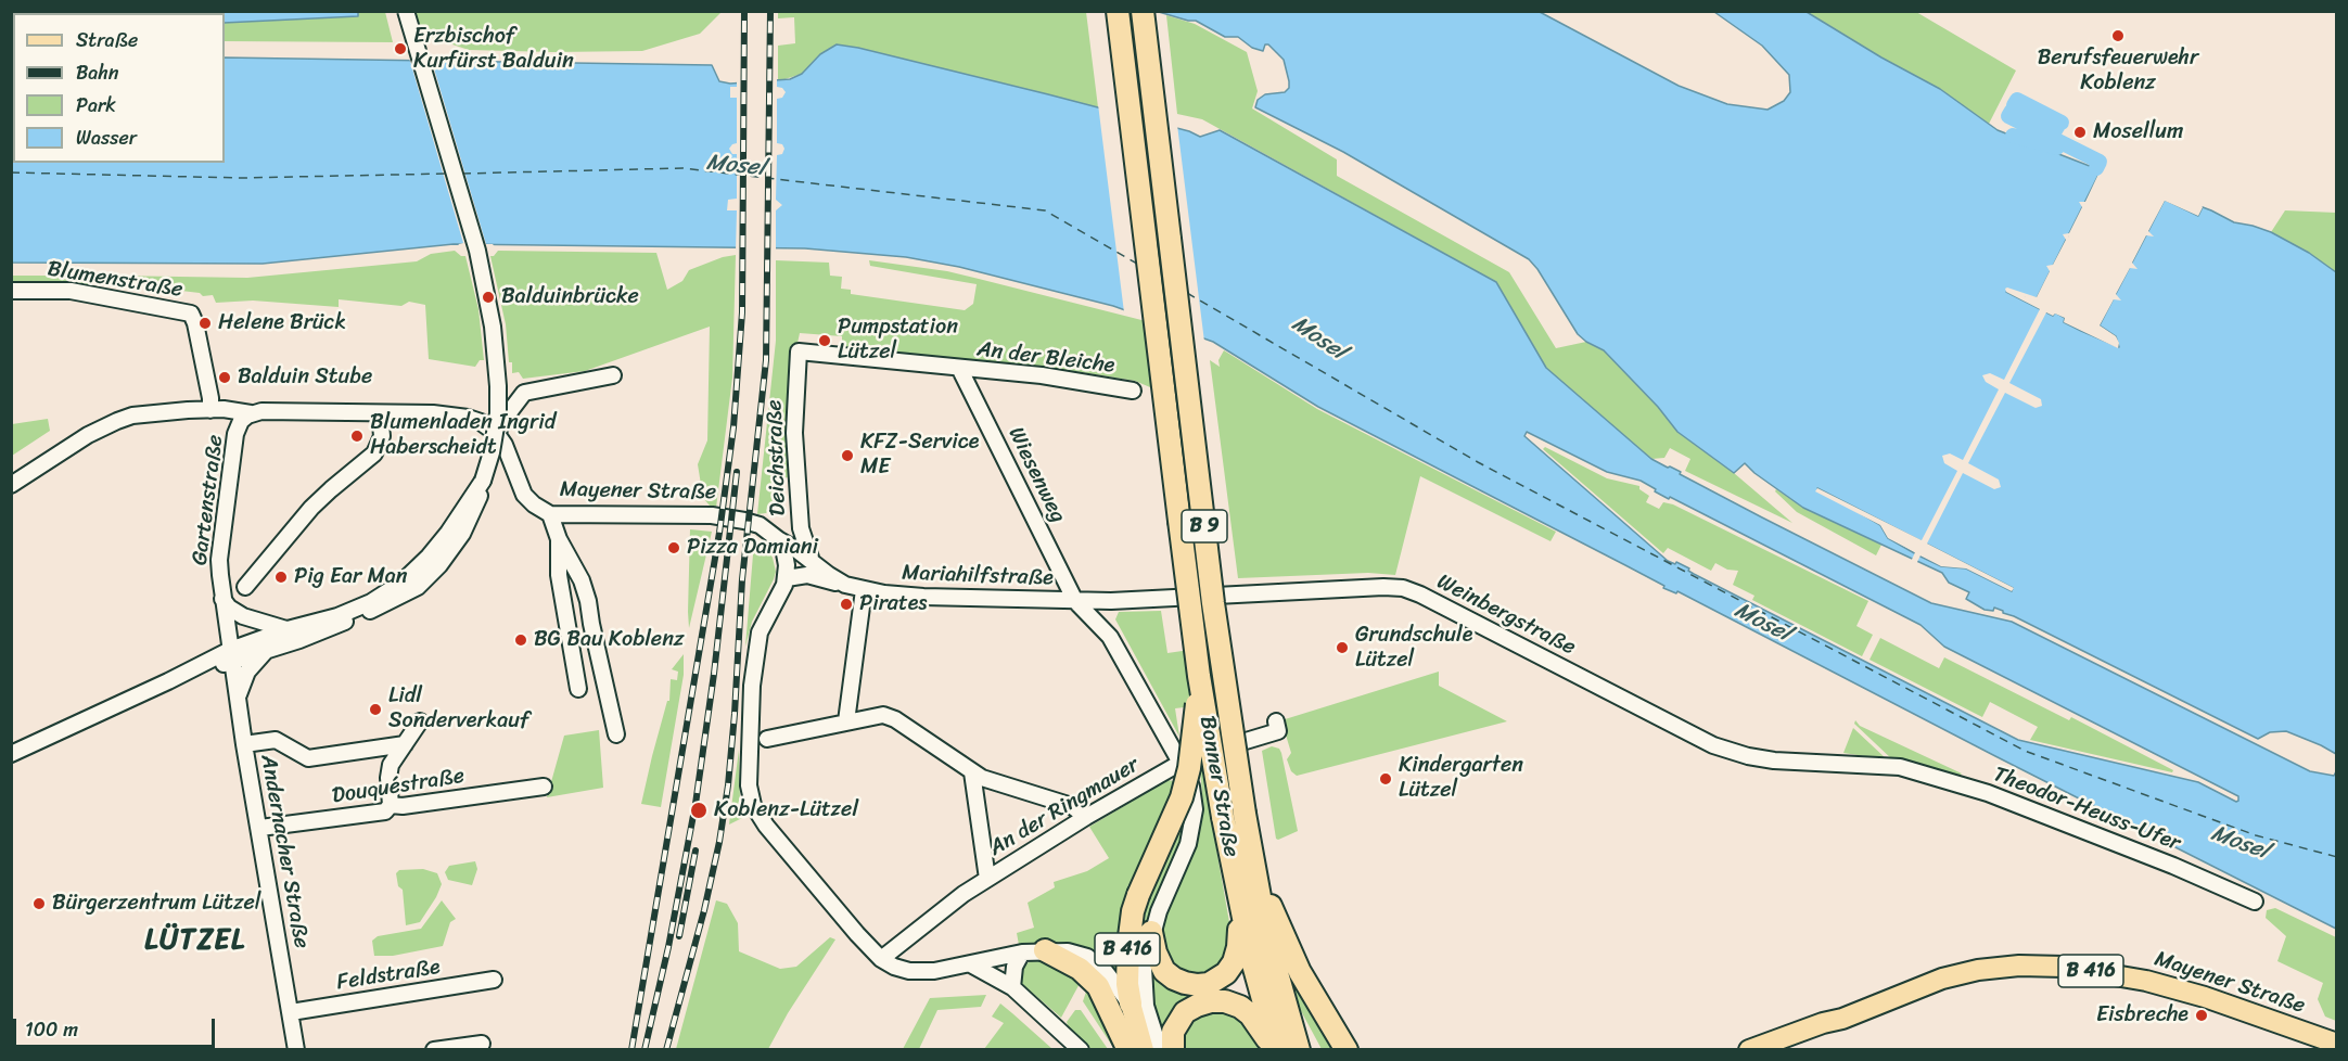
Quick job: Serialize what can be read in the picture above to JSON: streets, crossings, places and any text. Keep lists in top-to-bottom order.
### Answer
{
  "streets": {
    "highway": ["B 9", "Bonner Straße", "B 416"],
    "main road": ["Mayener Straße"],
    "street": [
      "Blumenstraße",
      "An der Bleiche",
      "Deichstraße",
      "Wiesenweg",
      "Gartenstraße",
      "Mariahilfstraße",
      "Weinbergstraße",
      "Douquéstraße",
      "An der Ringmauer",
      "Theodor-Heuss-Ufer",
      "Andernacher Straße",
      "Feldstraße"
    ]
  },
  "crossings": [
    ["An der Bleiche", "Deichstraße"],
    ["An der Bleiche", "Wiesenweg"],
    ["Deichstraße", "Mariahilfstraße"],
    ["Wiesenweg", "Mariahilfstraße"],
    ["Wiesenweg", "Weinbergstraße"],
    ["Mayener Straße", "Mariahilfstraße"],
    ["Gartenstraße", "Andernacher Straße"],
    ["Mariahilfstraße", "Weinbergstraße"],
    ["Mariahilfstraße", "An der Ringmauer"],
    ["Mariahilfstraße", "B 416"],
    ["Weinbergstraße", "Theodor-Heuss-Ufer"],
    ["Douquéstraße", "Andernacher Straße"],
    ["Bonner Straße", "B 416"],
    ["Andernacher Straße", "Feldstraße"]
  ],
  "districts": ["LÜTZEL"],
  "water": ["Mosel"],
  "places": [
    "Berufsfeuerwehr Koblenz",
    "Erzbischof Kurfürst Balduin",
    "Mosellum",
    "Balduinbrücke",
    "Helene Brück",
    "Pumpstation Lützel",
    "Balduin Stube",
    "Blumenladen Ingrid Haberscheidt",
    "KFZ-Service ME",
    "Pizza Damiani",
    "Pig Ear Man",
    "Pirates",
    "BG Bau Koblenz",
    "Grundschule Lützel",
    "Lidl Sonderverkauf",
    "Kindergarten Lützel",
    "Koblenz-Lützel",
    "Bürgerzentrum Lützel",
    "Eisbreche"
  ],
  "legend": [
    "Straße",
    "Bahn",
    "Park",
    "Wasser"
  ],
  "scale_bar": "100 m"
}
